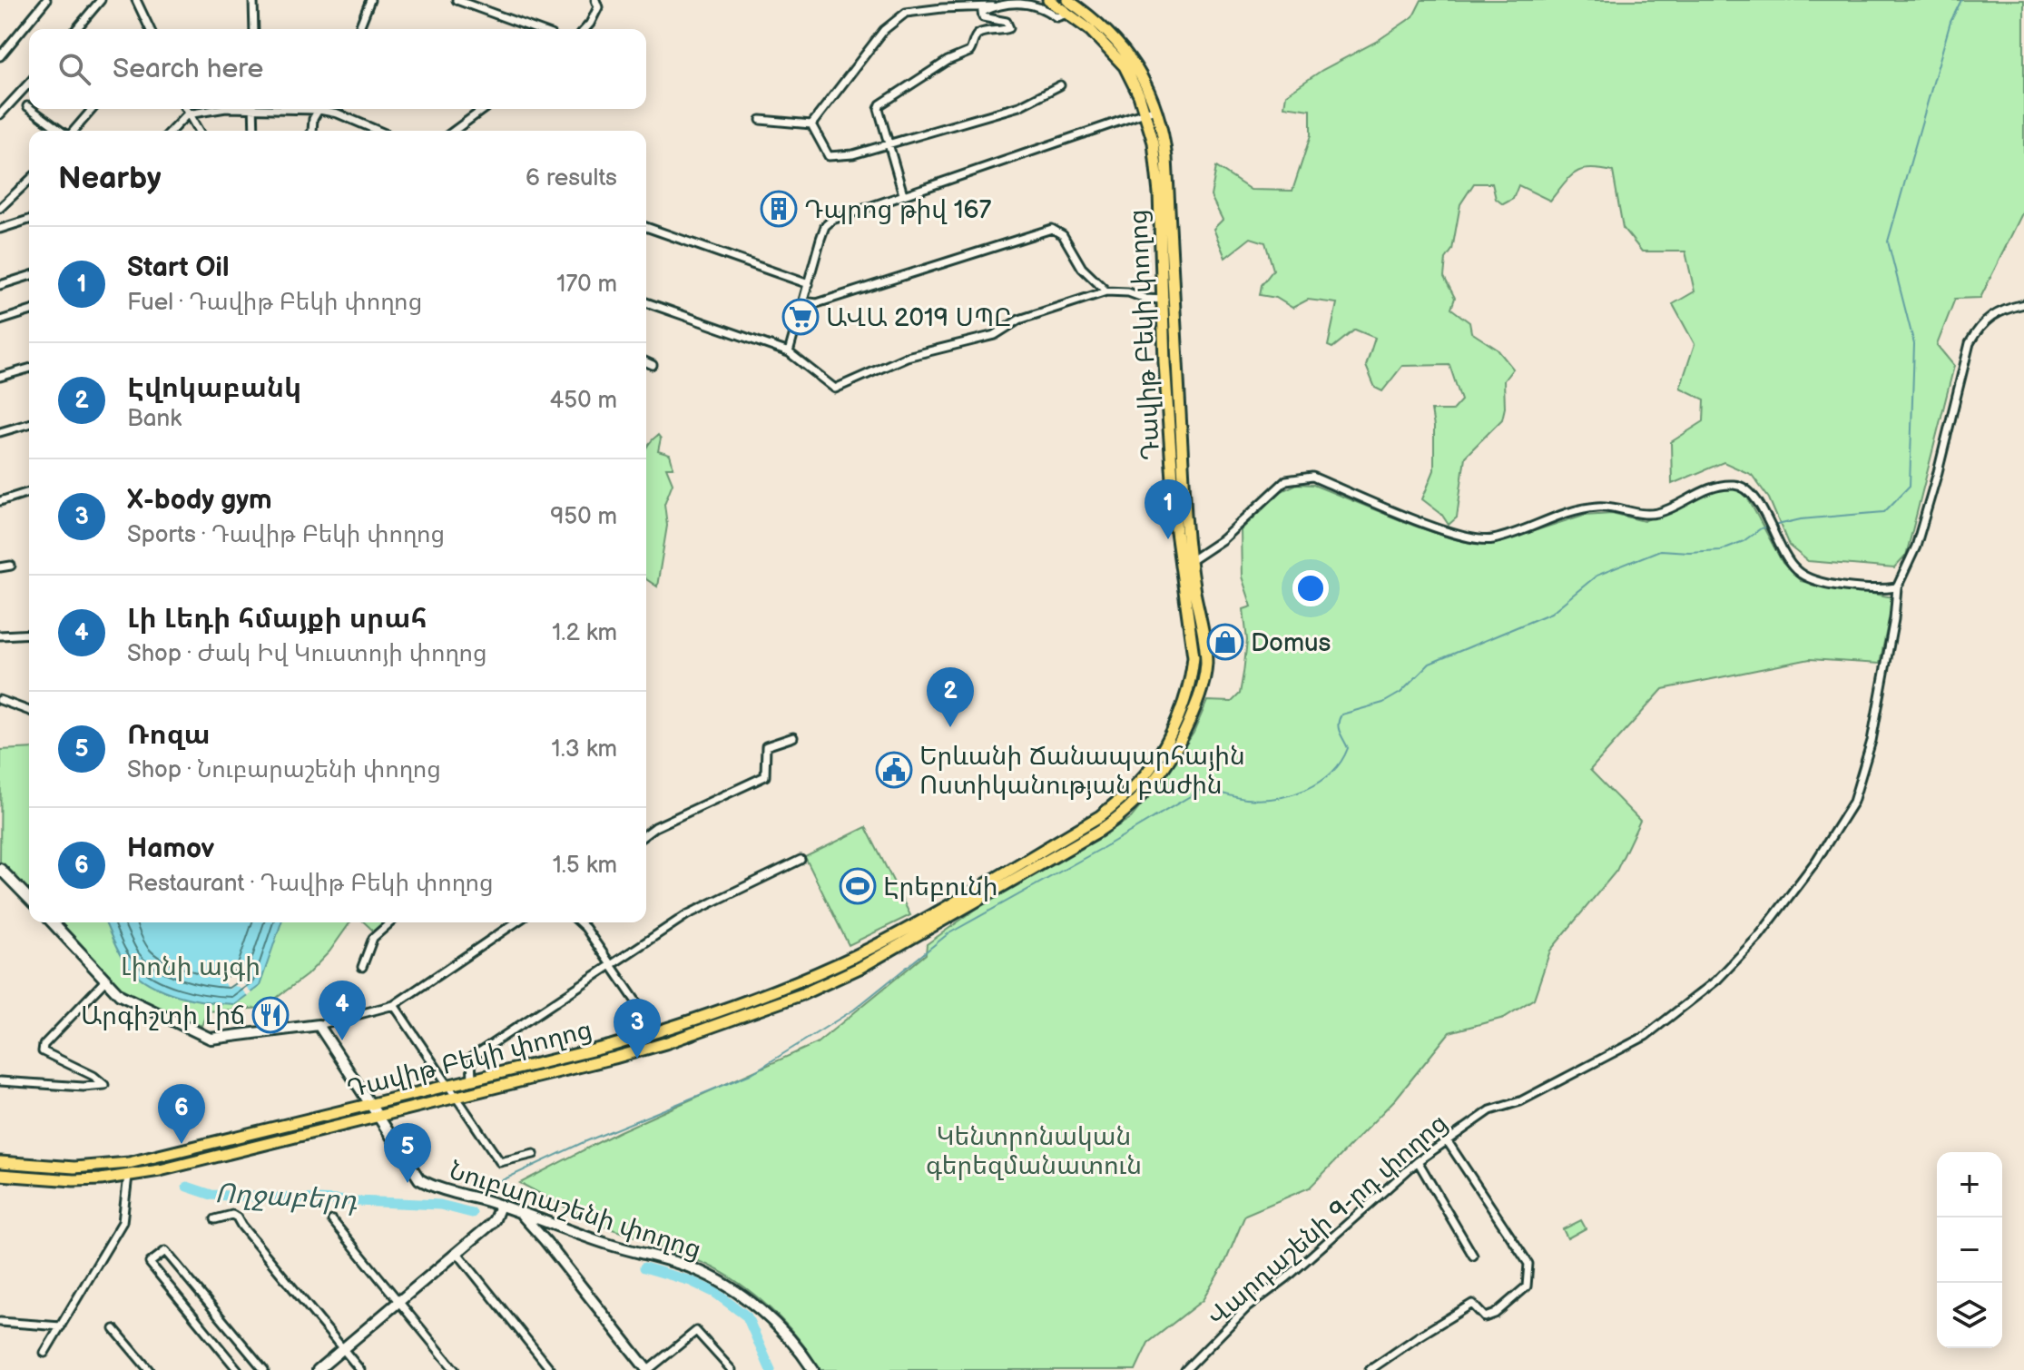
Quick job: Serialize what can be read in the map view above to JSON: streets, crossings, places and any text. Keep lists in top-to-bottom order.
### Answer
{
  "streets": {
    "main road": ["Դավիթ Բեկի փողոց", "Նուբարաշենի փողոց"],
    "street": ["Վարդաշենի 9-րդ փողոց"]
  },
  "crossings": [
    ["Դավիթ Բեկի փողոց", "Նուբարաշենի փողոց"]
  ],
  "water": ["Ողջաբերդ"],
  "parks": ["Լիոնի այգի", "Կենտրոնական գերեզմանատուն"],
  "places": {
    "building": ["Դպրոց թիվ 167"],
    "supermarket": ["ԱՎԱ 2019 ՍՊԸ"],
    "shop": ["Domus"],
    "public building": ["Երևանի Ճանապարհային Ոստիկանության բաժին"],
    "sports": ["Էրեբունի"],
    "restaurant": ["Արգիշտի Լիճ"]
  },
  "page": {
    "search": "Search here",
    "heading": ["Nearby", "6 results"],
    "list": [
      {
        "mark": "1",
        "name": "Start Oil",
        "note": "Fuel · Դավիթ Բեկի փողոց",
        "value": "170 m"
      },
      {
        "mark": "2",
        "name": "Էվոկաբանկ",
        "note": "Bank",
        "value": "450 m"
      },
      {
        "mark": "3",
        "name": "X-body gym",
        "note": "Sports · Դավիթ Բեկի փողոց",
        "value": "950 m"
      },
      {
        "mark": "4",
        "name": "Լի Լեդի հմայքի սրահ",
        "note": "Shop · Ժակ Իվ Կուստոյի փողոց",
        "value": "1.2 km"
      },
      {
        "mark": "5",
        "name": "Ռոզա",
        "note": "Shop · Նուբարաշենի փողոց",
        "value": "1.3 km"
      },
      {
        "mark": "6",
        "name": "Hamov",
        "note": "Restaurant · Դավիթ Բեկի փողոց",
        "value": "1.5 km"
      }
    ],
    "pins": [
      "1",
      "2",
      "4",
      "3",
      "6",
      "5"
    ],
    "map_buttons": ["+", "−"]
  }
}
